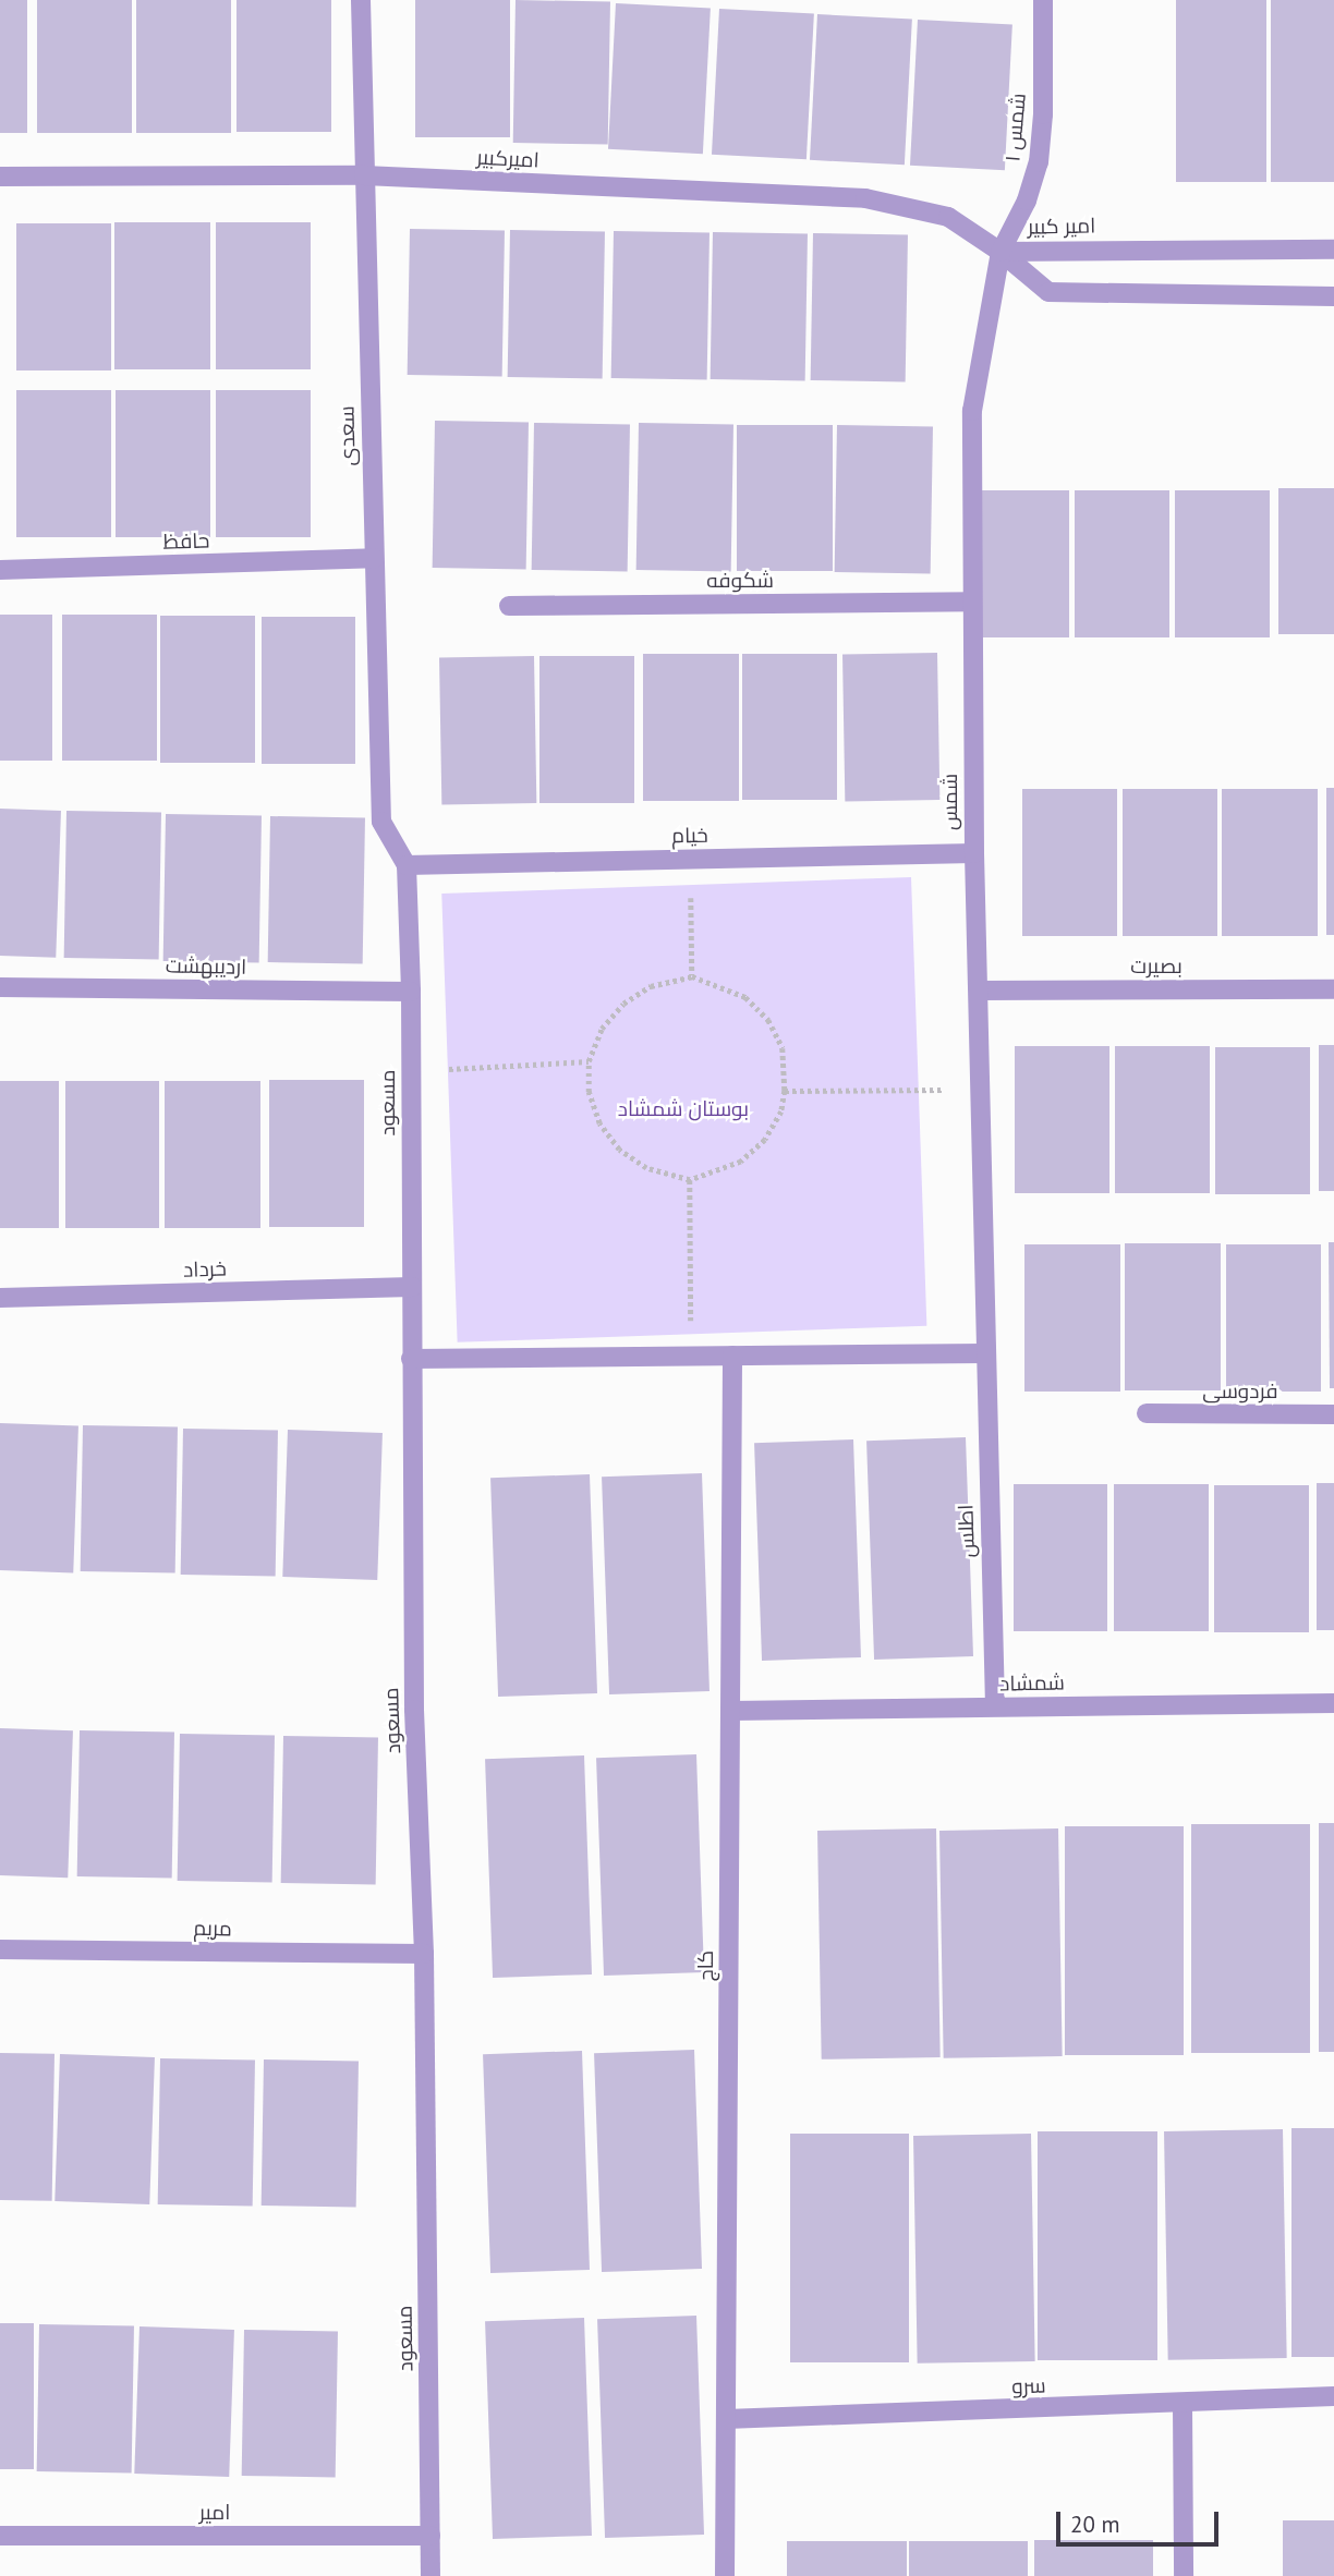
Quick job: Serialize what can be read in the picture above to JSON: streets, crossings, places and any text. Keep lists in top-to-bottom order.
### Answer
{
  "streets": {
    "street": [
      "شمس ۱",
      "امیرکبیر",
      "امیر کبیر",
      "سعدی",
      "حافظ",
      "شکوفه",
      "شمس",
      "خیام",
      "اردیبهشت",
      "بصیرت",
      "مسعود",
      "خرداد",
      "فردوسی",
      "اطلس",
      "شمشاد",
      "مریم",
      "کاج",
      "سرو",
      "امیر"
    ]
  },
  "crossings": [
    ["شمس ۱", "امیرکبیر"],
    ["شمس ۱", "امیر کبیر"],
    ["شمس ۱", "شمس"],
    ["امیرکبیر", "امیر کبیر"],
    ["امیرکبیر", "سعدی"],
    ["امیرکبیر", "شمس"],
    ["امیر کبیر", "شمس"],
    ["سعدی", "حافظ"],
    ["سعدی", "خیام"],
    ["سعدی", "مسعود"],
    ["شکوفه", "شمس"],
    ["شمس", "خیام"],
    ["شمس", "بصیرت"],
    ["شمس", "اطلس"],
    ["خیام", "مسعود"],
    ["اردیبهشت", "مسعود"],
    ["مسعود", "خرداد"],
    ["مسعود", "مریم"],
    ["مسعود", "امیر"],
    ["اطلس", "شمشاد"],
    ["شمشاد", "کاج"],
    ["کاج", "سرو"]
  ],
  "parks": ["بوستان شمشاد"],
  "scale_bar": "20 m"
}
